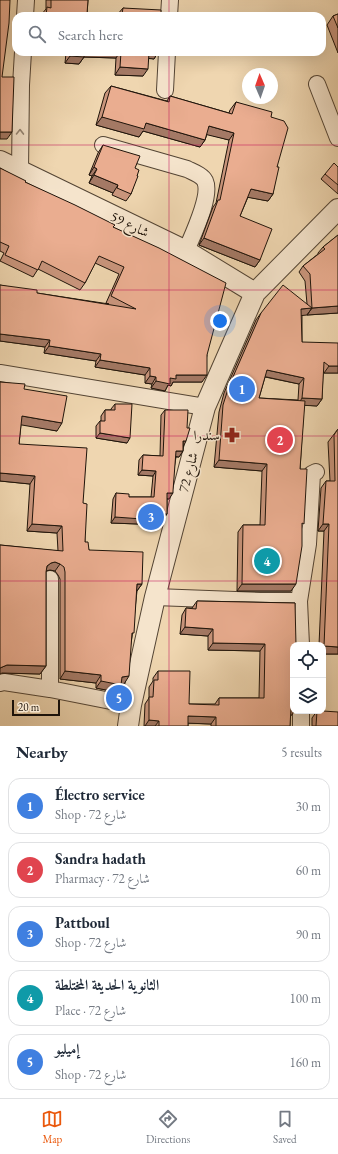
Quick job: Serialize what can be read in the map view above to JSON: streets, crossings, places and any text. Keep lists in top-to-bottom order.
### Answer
{
  "streets": {
    "street": ["شارع 59", "شارع 72"]
  },
  "crossings": [
    ["شارع 59", "شارع 72"]
  ],
  "places": {
    "pharmacy": ["سندرا"]
  },
  "scale_bar": "20 m",
  "north": "top",
  "page": {
    "search": "Search here",
    "pins": [
      "1",
      "2",
      "3",
      "4",
      "5"
    ],
    "scale": "20 m",
    "heading": ["Nearby", "5 results"],
    "list": [
      {
        "mark": "1",
        "name": "Électro service",
        "note": "Shop · شارع 72",
        "value": "30 m"
      },
      {
        "mark": "2",
        "name": "Sandra hadath",
        "note": "Pharmacy · شارع 72",
        "value": "60 m"
      },
      {
        "mark": "3",
        "name": "Pattboul",
        "note": "Shop · شارع 72",
        "value": "90 m"
      },
      {
        "mark": "4",
        "name": "الثانوية الحديثة المختلطة",
        "note": "Place · شارع 72",
        "value": "100 m"
      },
      {
        "mark": "5",
        "name": "إميليو",
        "note": "Shop · شارع 72",
        "value": "160 m"
      }
    ],
    "nav": ["Map", "Directions", "Saved"]
  }
}
